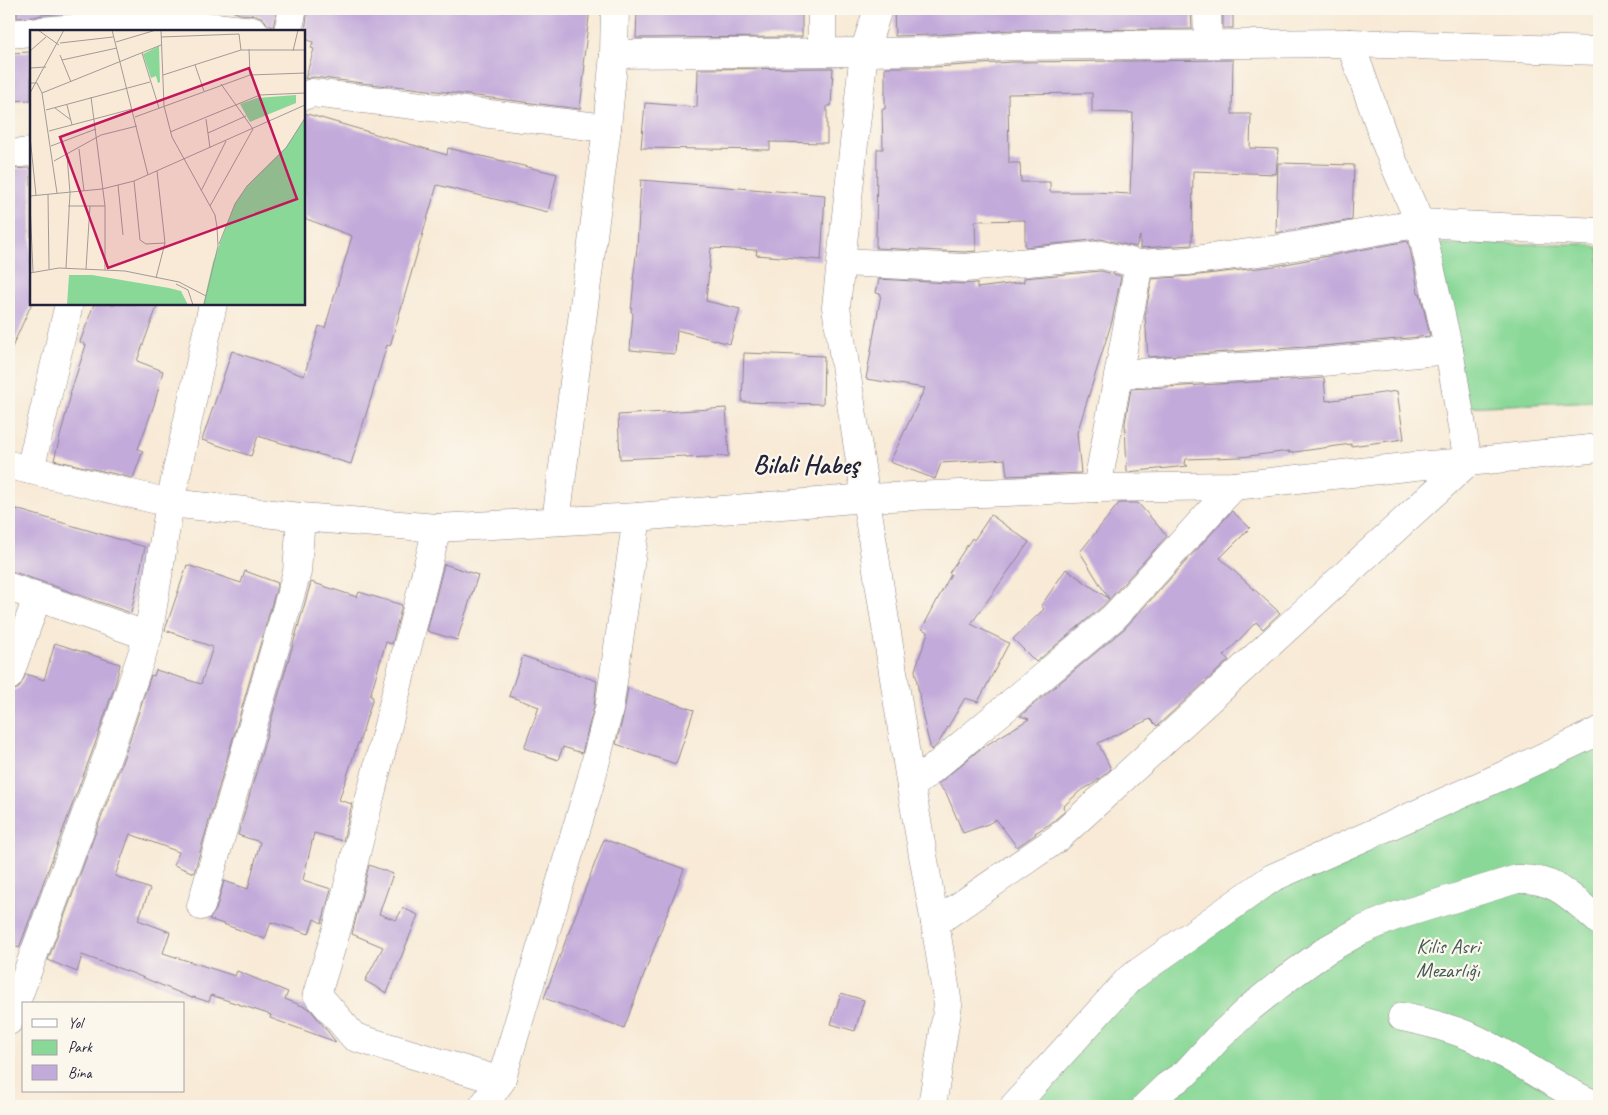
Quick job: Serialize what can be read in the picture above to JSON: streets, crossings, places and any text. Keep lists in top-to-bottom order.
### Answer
{
  "districts": ["Bilali Habeş"],
  "parks": ["Kilis Asri Mezarlığı"],
  "legend": ["Yol", "Park", "Bina"]
}
